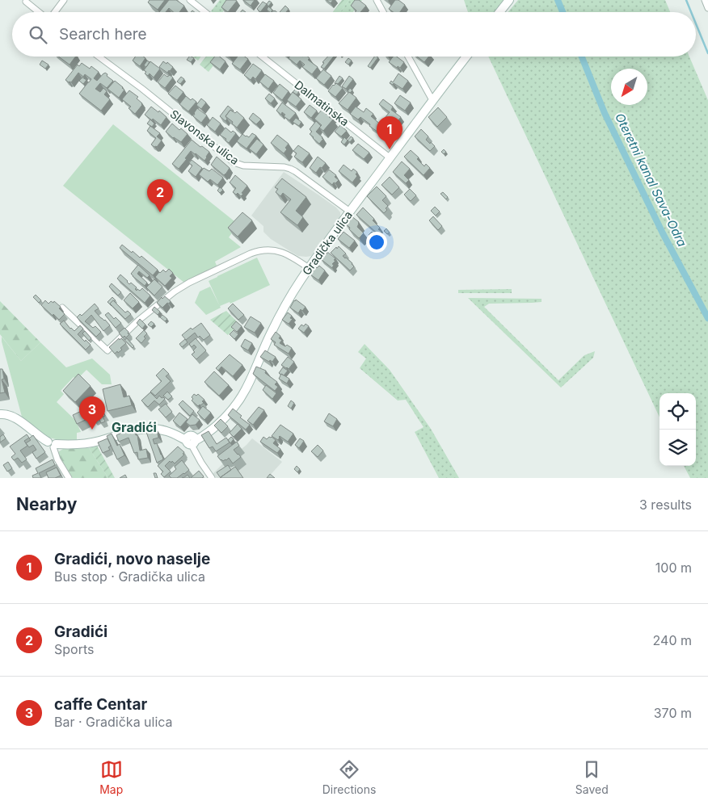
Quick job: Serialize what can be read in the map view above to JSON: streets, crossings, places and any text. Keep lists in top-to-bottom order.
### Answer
{
  "streets": {
    "street": ["Dalmatinska", "Slavonska ulica", "Gradička ulica"]
  },
  "crossings": [
    ["Dalmatinska", "Gradička ulica"],
    ["Slavonska ulica", "Gradička ulica"]
  ],
  "districts": ["Gradići"],
  "water": ["Oteretni kanal Sava-Odra"],
  "north": "bottom left",
  "page": {
    "search": "Search here",
    "pins": ["1", "2", "3"],
    "heading": ["Nearby", "3 results"],
    "list": [
      {
        "mark": "1",
        "name": "Gradići, novo naselje",
        "note": "Bus stop · Gradička ulica",
        "value": "100 m"
      },
      {
        "mark": "2",
        "name": "Gradići",
        "note": "Sports",
        "value": "240 m"
      },
      {
        "mark": "3",
        "name": "caffe Centar",
        "note": "Bar · Gradička ulica",
        "value": "370 m"
      }
    ],
    "nav": ["Map", "Directions", "Saved"]
  }
}
